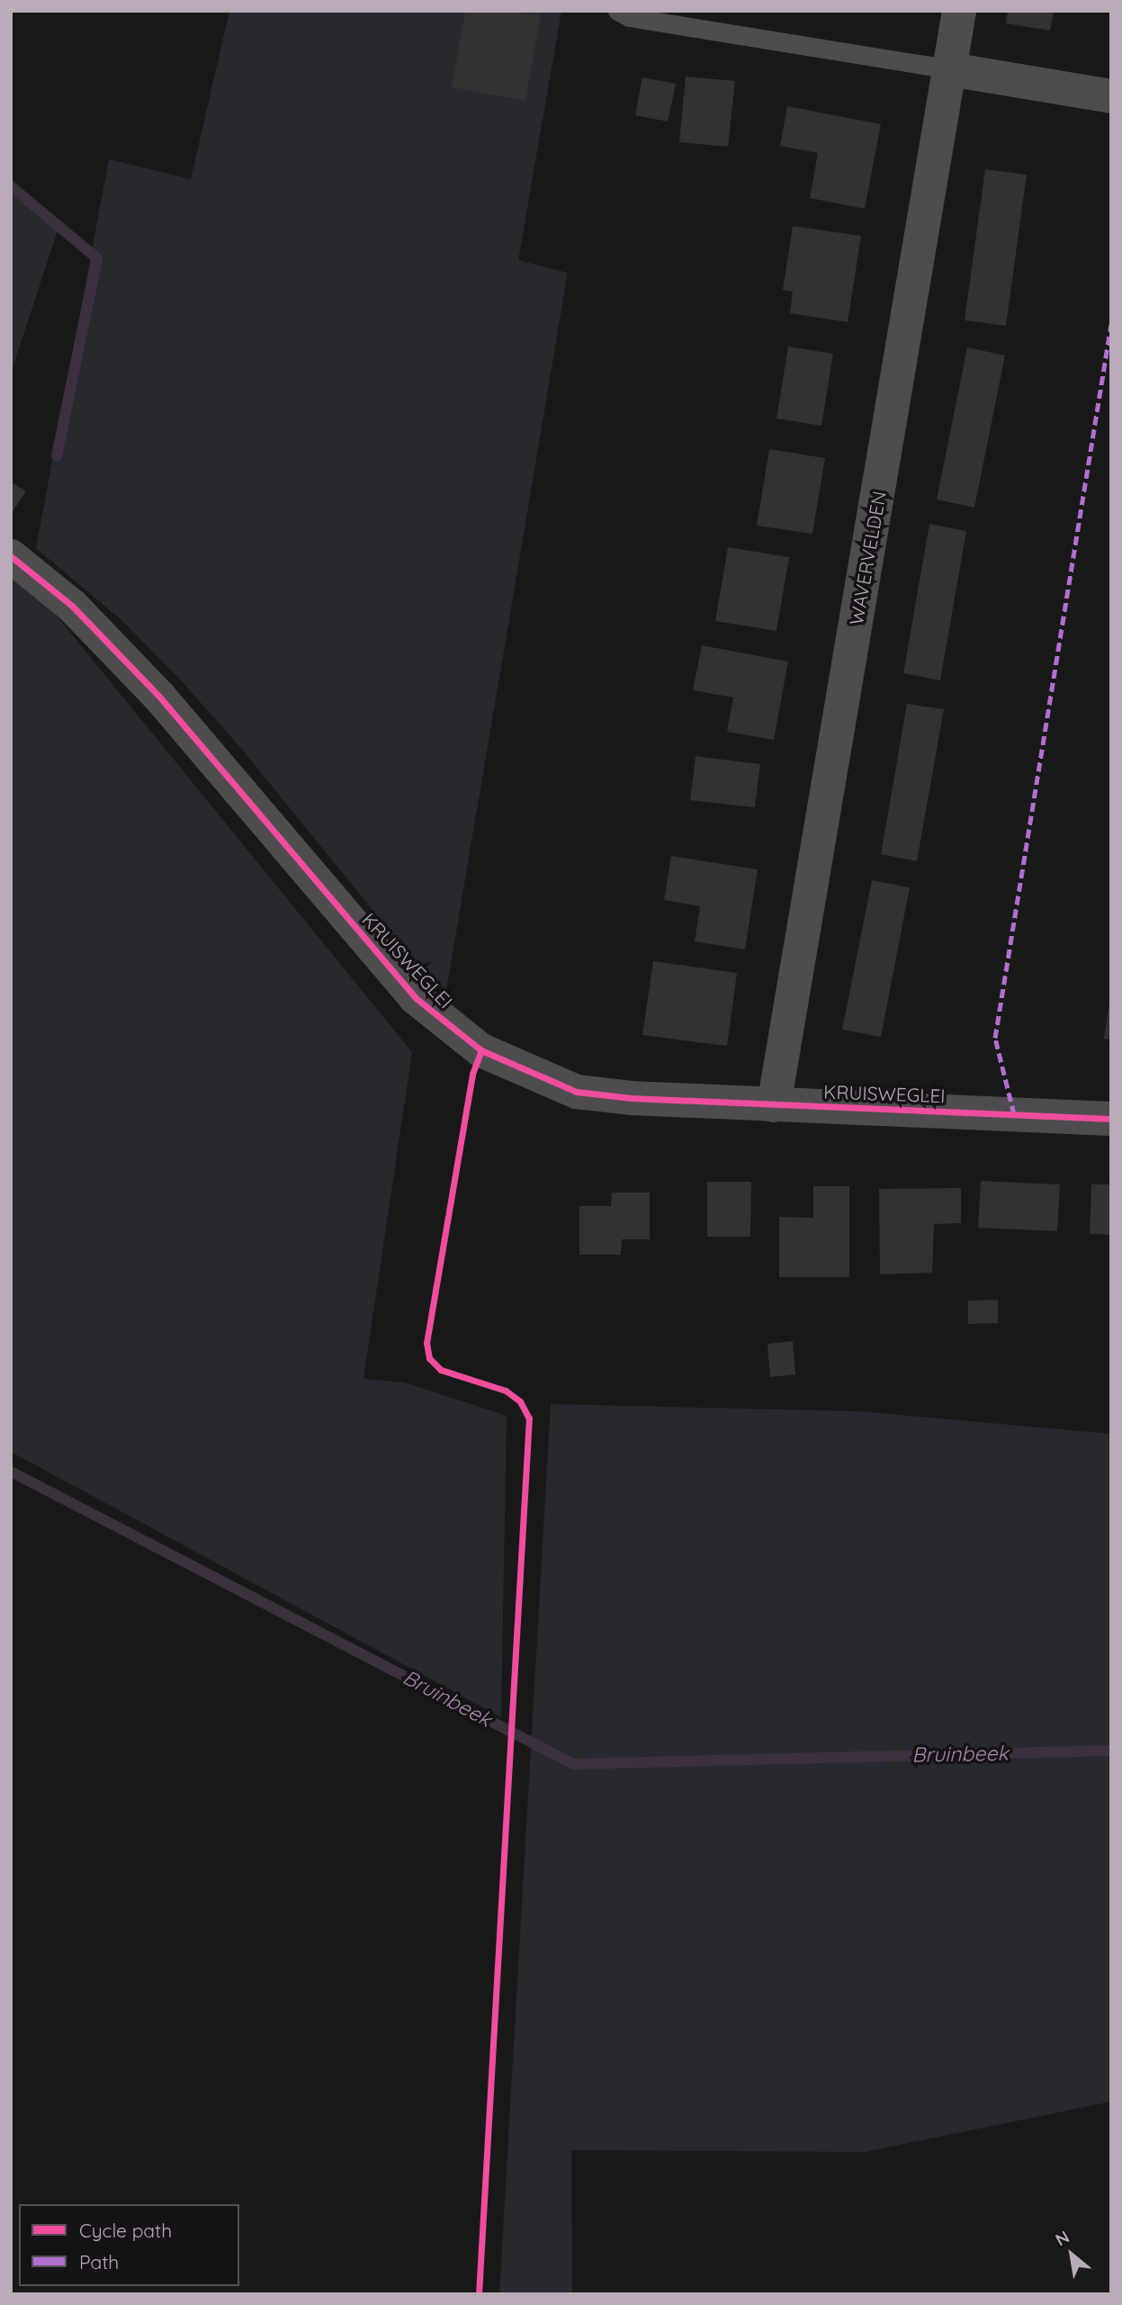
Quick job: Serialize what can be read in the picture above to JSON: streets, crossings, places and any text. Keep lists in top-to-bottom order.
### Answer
{
  "streets": {
    "street": ["WAVERVELDEN", "KRUISWEGLEI"]
  },
  "crossings": [
    ["WAVERVELDEN", "KRUISWEGLEI"]
  ],
  "water": ["Bruinbeek"],
  "legend": ["Cycle path", "Path"],
  "north": "top left"
}
